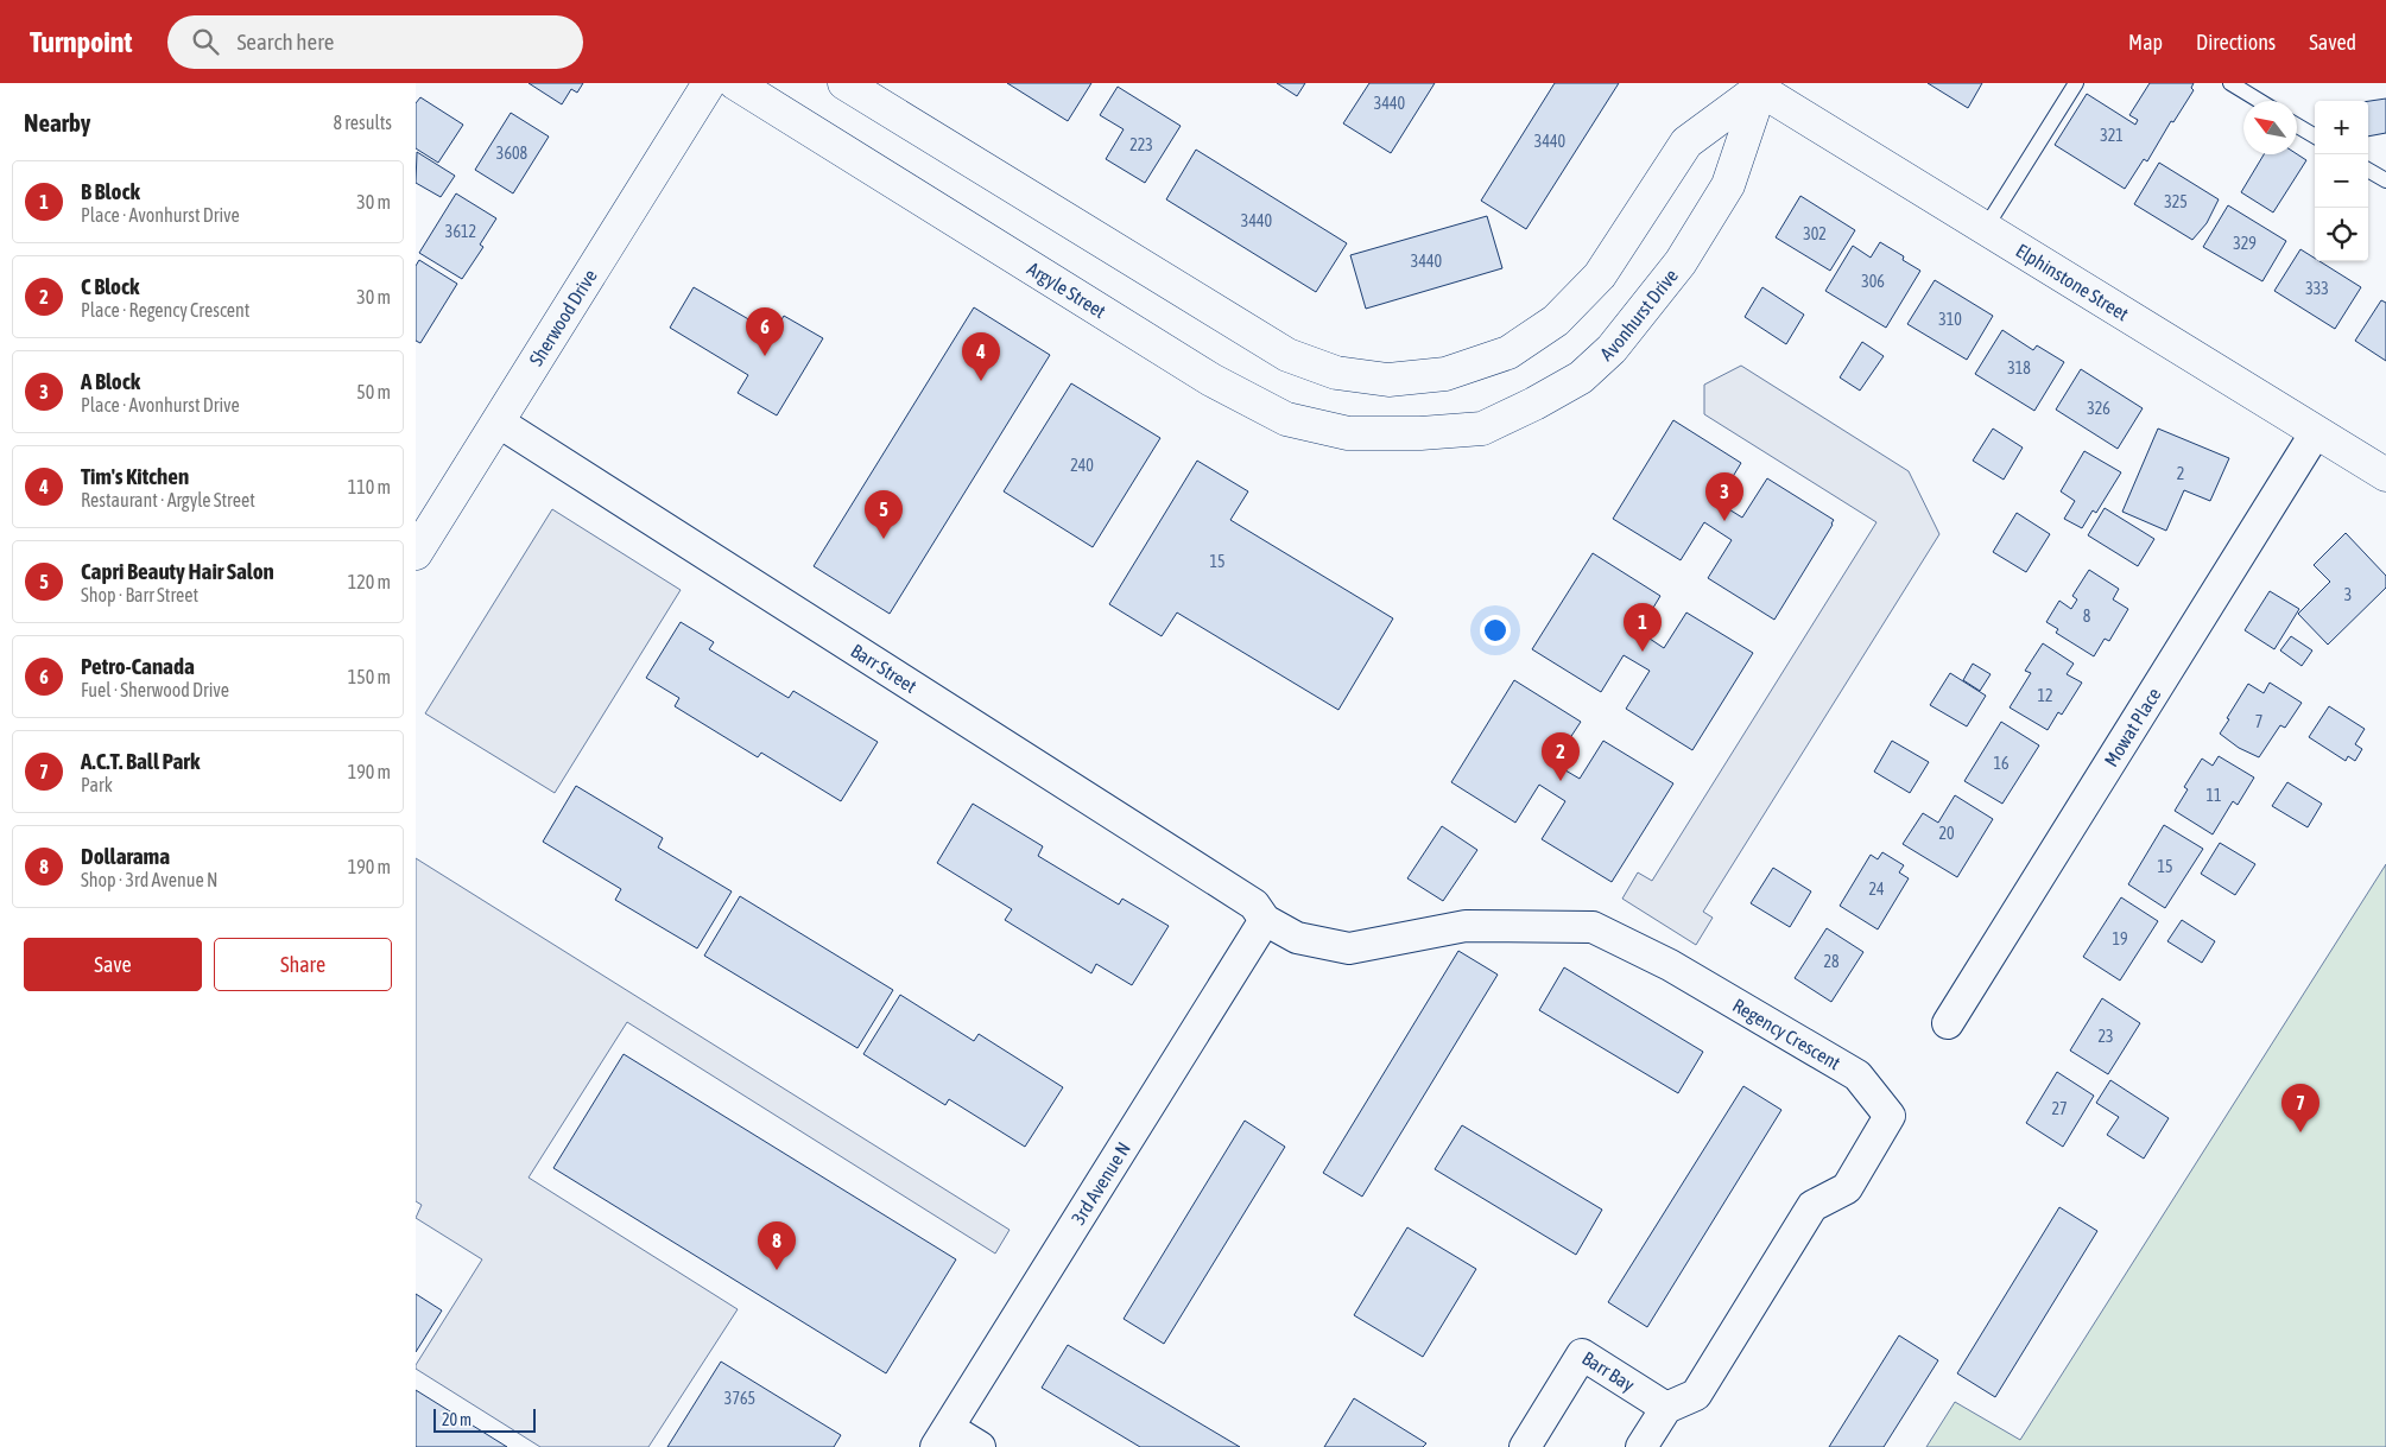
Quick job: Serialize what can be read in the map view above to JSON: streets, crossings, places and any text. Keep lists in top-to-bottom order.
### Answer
{
  "streets": {
    "street": [
      "Elphinstone Street",
      "Argyle Street",
      "Avonhurst Drive",
      "Sherwood Drive",
      "Barr Street",
      "Mowat Place",
      "Regency Crescent",
      "3rd Avenue N",
      "Barr Bay"
    ]
  },
  "crossings": [
    ["Elphinstone Street", "Avonhurst Drive"],
    ["Elphinstone Street", "Mowat Place"],
    ["Argyle Street", "Avonhurst Drive"],
    ["Sherwood Drive", "Barr Street"],
    ["Barr Street", "Regency Crescent"],
    ["Barr Street", "3rd Avenue N"],
    ["Regency Crescent", "3rd Avenue N"],
    ["Regency Crescent", "Barr Bay"]
  ],
  "house_numbers": [
    "3440",
    "321",
    "3440",
    "223",
    "3608",
    "325",
    "3440",
    "3612",
    "302",
    "329",
    "3440",
    "306",
    "333",
    "310",
    "318",
    "326",
    "240",
    "2",
    "15",
    "3",
    "8",
    "12",
    "7",
    "16",
    "11",
    "20",
    "15",
    "24",
    "19",
    "28",
    "23",
    "27",
    "3765"
  ],
  "scale_bar": "20 m",
  "north": "top left",
  "page": {
    "header": "Turnpoint",
    "search": "Search here",
    "nav": ["Map", "Directions", "Saved"],
    "heading": ["Nearby", "8 results"],
    "map_buttons": ["+", "−"],
    "list": [
      {
        "mark": "1",
        "name": "B Block",
        "note": "Place · Avonhurst Drive",
        "value": "30 m"
      },
      {
        "mark": "2",
        "name": "C Block",
        "note": "Place · Regency Crescent",
        "value": "30 m"
      },
      {
        "mark": "3",
        "name": "A Block",
        "note": "Place · Avonhurst Drive",
        "value": "50 m"
      },
      {
        "mark": "4",
        "name": "Tim's Kitchen",
        "note": "Restaurant · Argyle Street",
        "value": "110 m"
      },
      {
        "mark": "5",
        "name": "Capri Beauty Hair Salon",
        "note": "Shop · Barr Street",
        "value": "120 m"
      },
      {
        "mark": "6",
        "name": "Petro-Canada",
        "note": "Fuel · Sherwood Drive",
        "value": "150 m"
      },
      {
        "mark": "7",
        "name": "A.C.T. Ball Park",
        "note": "Park",
        "value": "190 m"
      },
      {
        "mark": "8",
        "name": "Dollarama",
        "note": "Shop · 3rd Avenue N",
        "value": "190 m"
      }
    ],
    "pins": [
      "6",
      "4",
      "3",
      "5",
      "1",
      "2",
      "7",
      "8"
    ],
    "buttons": ["Save", "Share"],
    "scale": "20 m"
  }
}
